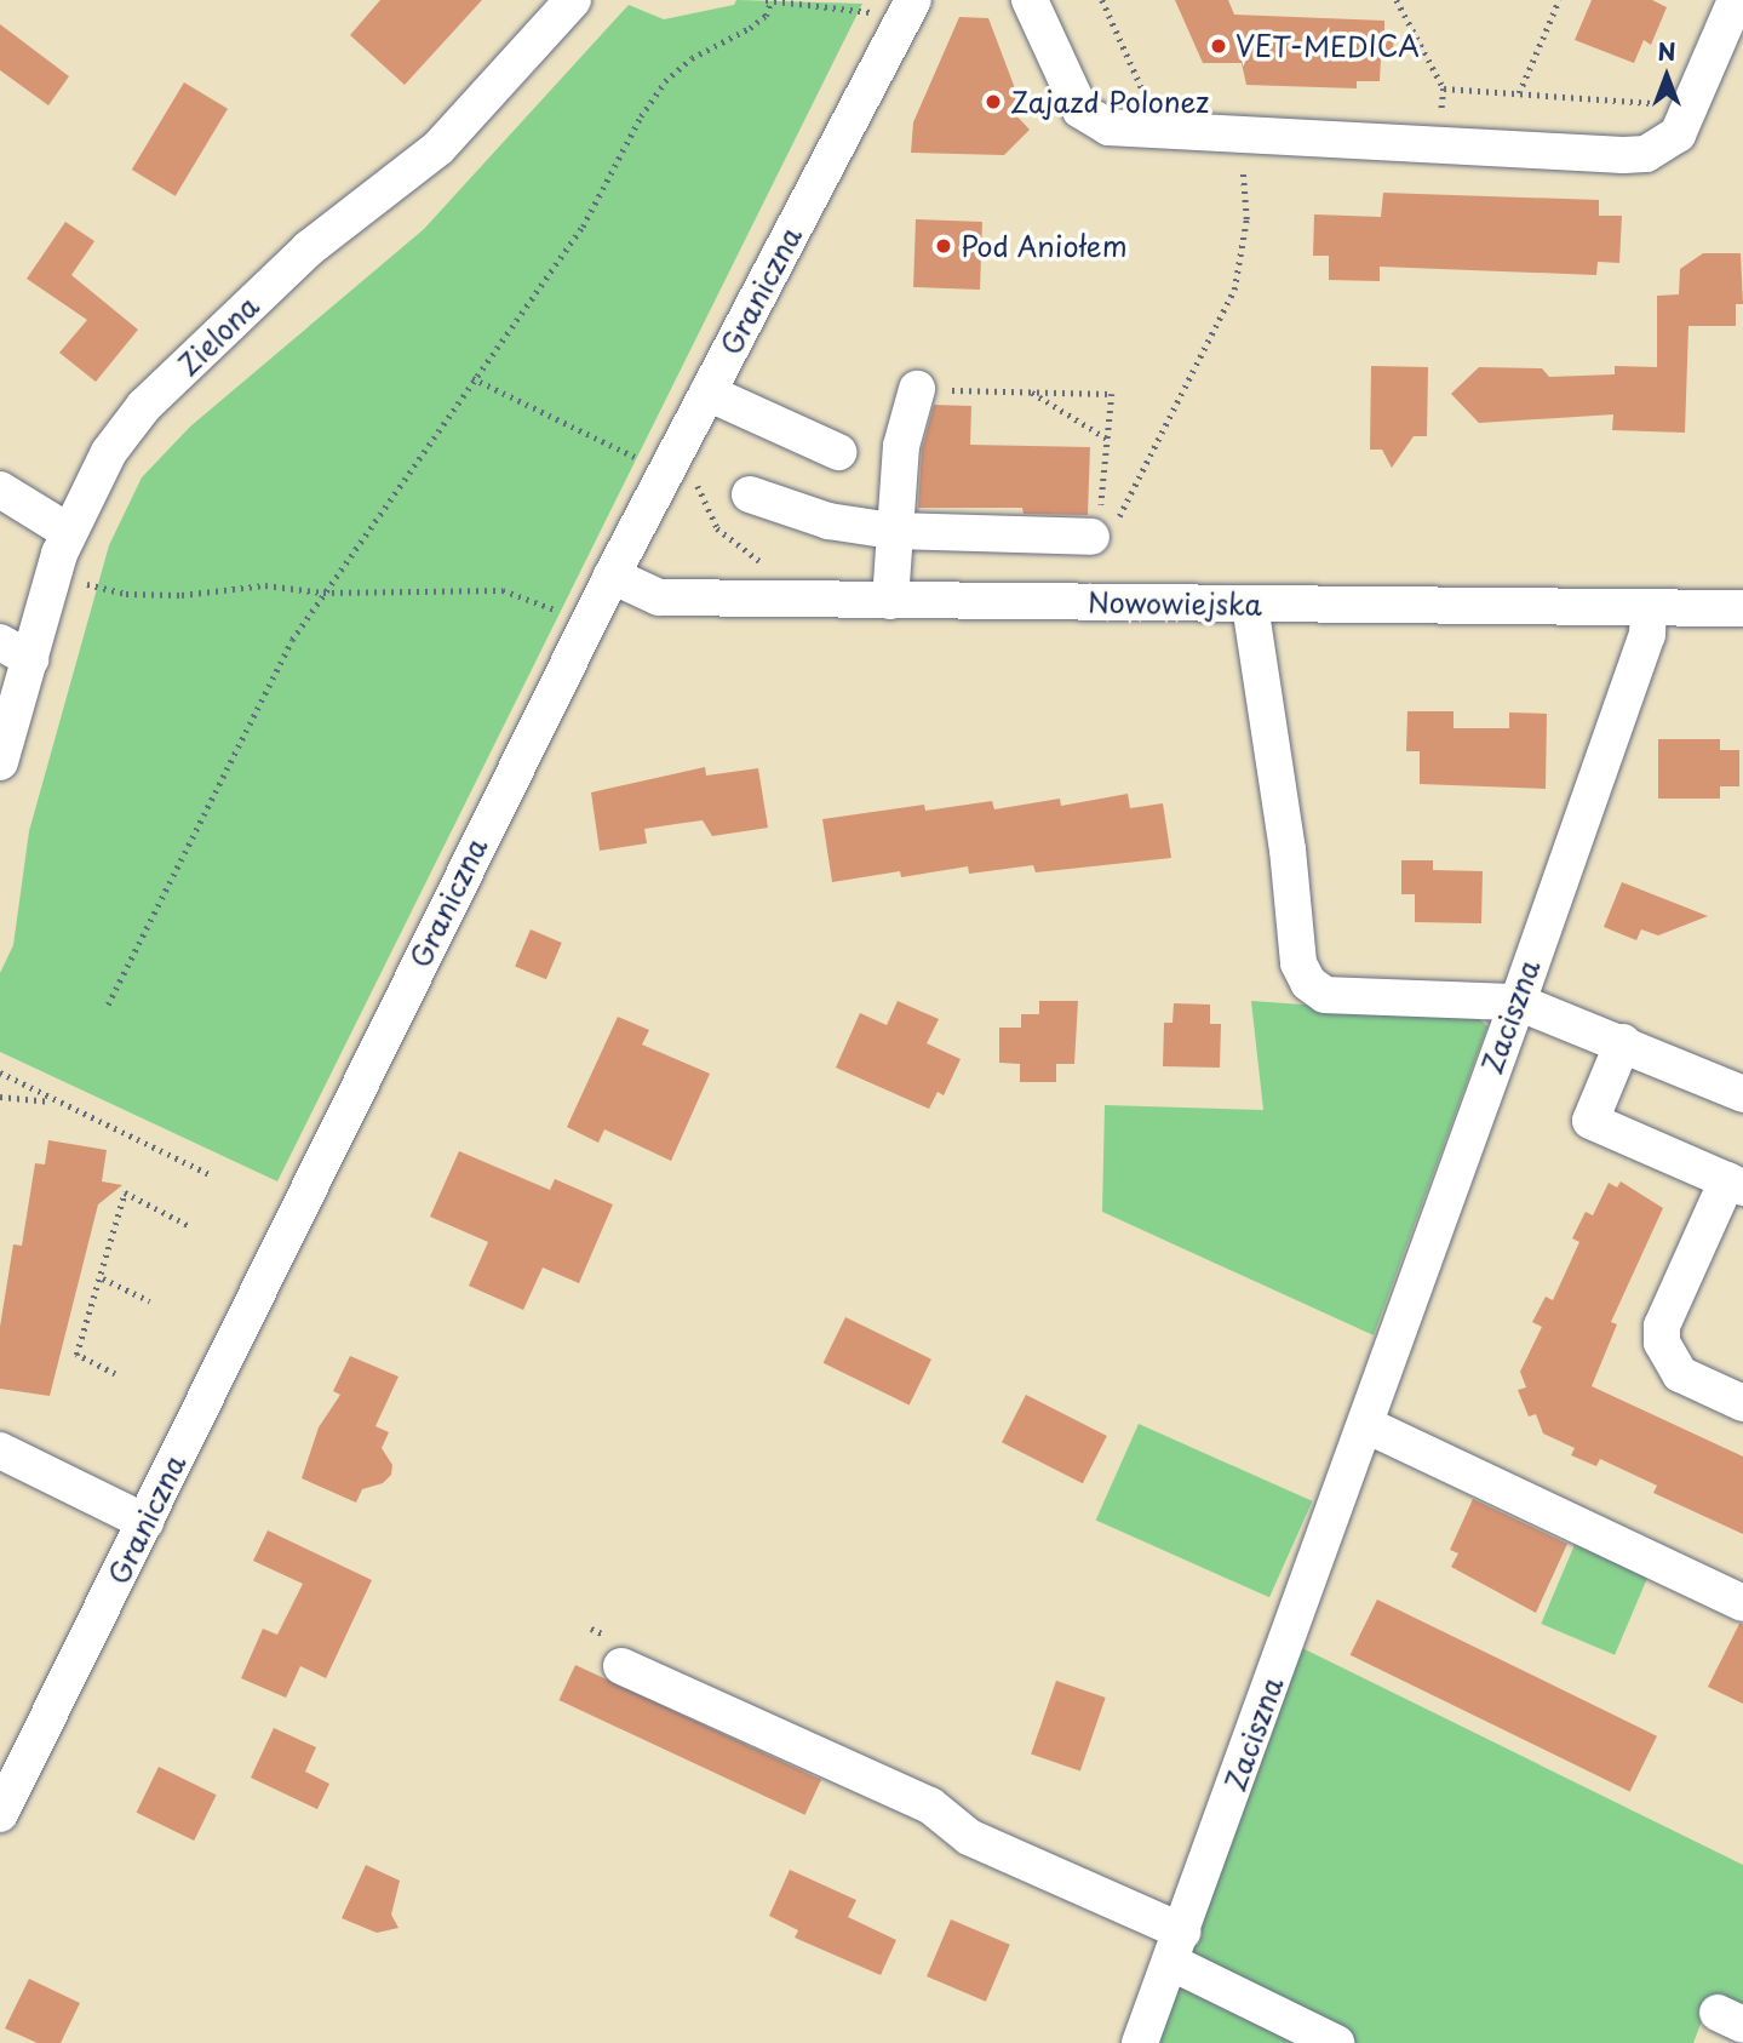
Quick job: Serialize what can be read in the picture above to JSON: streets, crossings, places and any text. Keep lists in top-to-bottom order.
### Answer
{
  "streets": {
    "street": [
      "Graniczna",
      "Zielona",
      "Nowowiejska",
      "Zaciszna"
    ]
  },
  "crossings": [
    ["Graniczna", "Nowowiejska"],
    ["Nowowiejska", "Zaciszna"]
  ],
  "places": ["VET-MEDICA", "Zajazd Polonez", "Pod Aniołem"],
  "north": "top"
}
